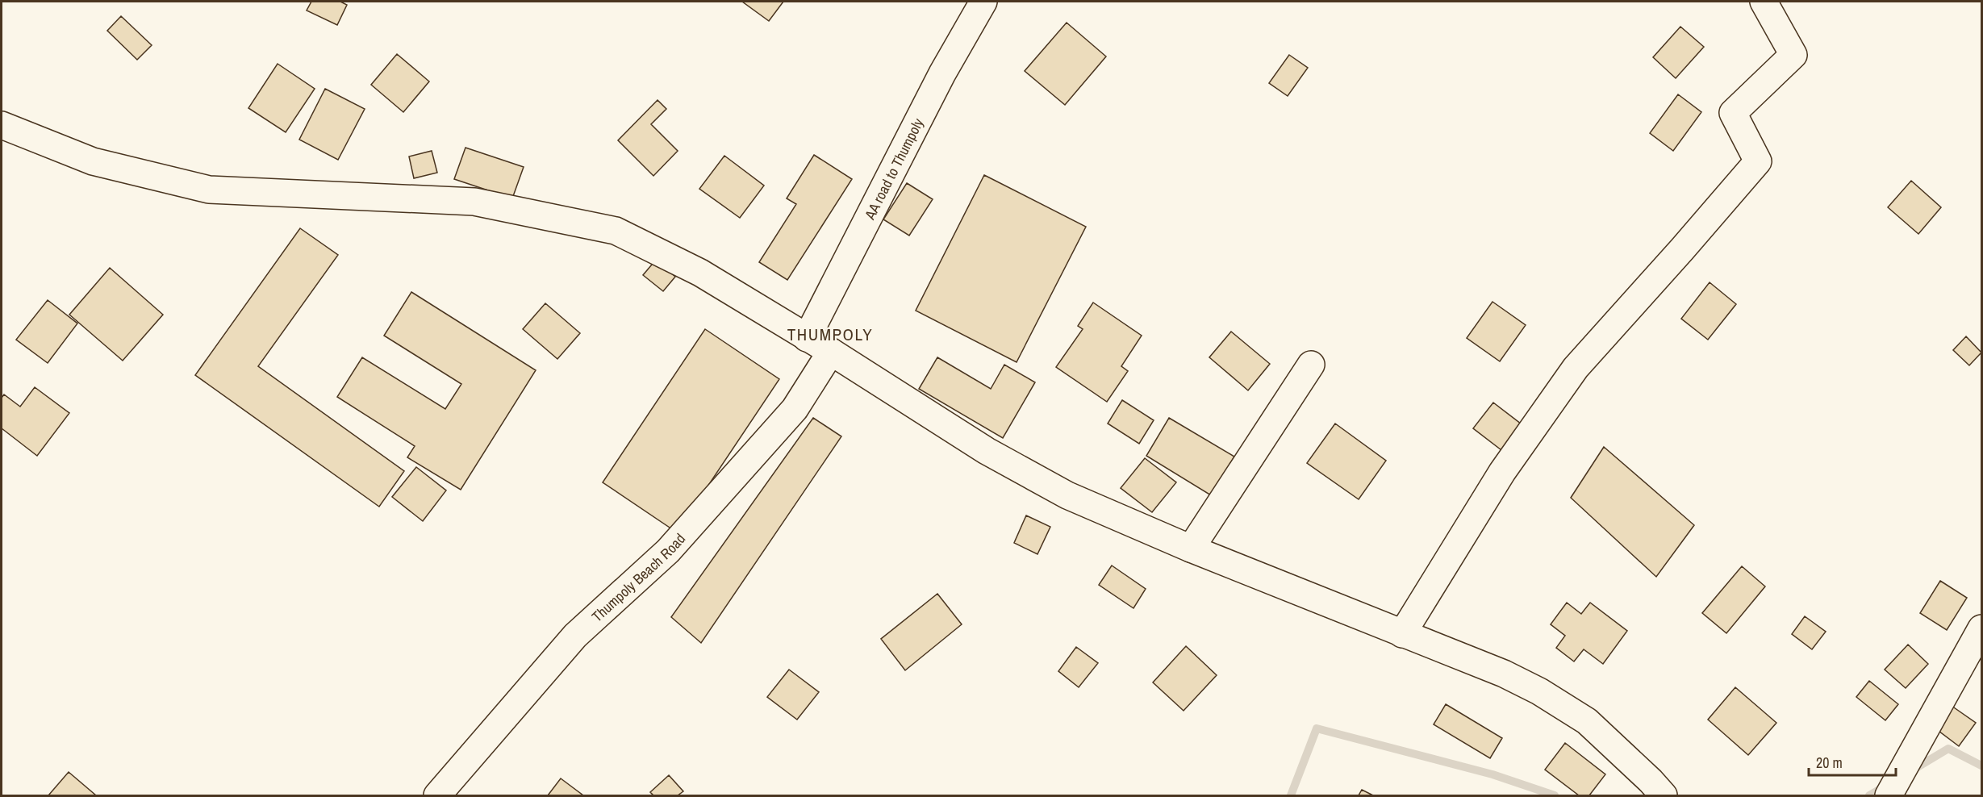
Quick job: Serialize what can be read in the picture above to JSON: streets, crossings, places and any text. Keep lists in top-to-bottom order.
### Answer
{
  "streets": {
    "main road": ["AA road to Thumpoly", "Thumpoly Beach Road"]
  },
  "districts": ["THUMPOLY"],
  "scale_bar": "20 m"
}
